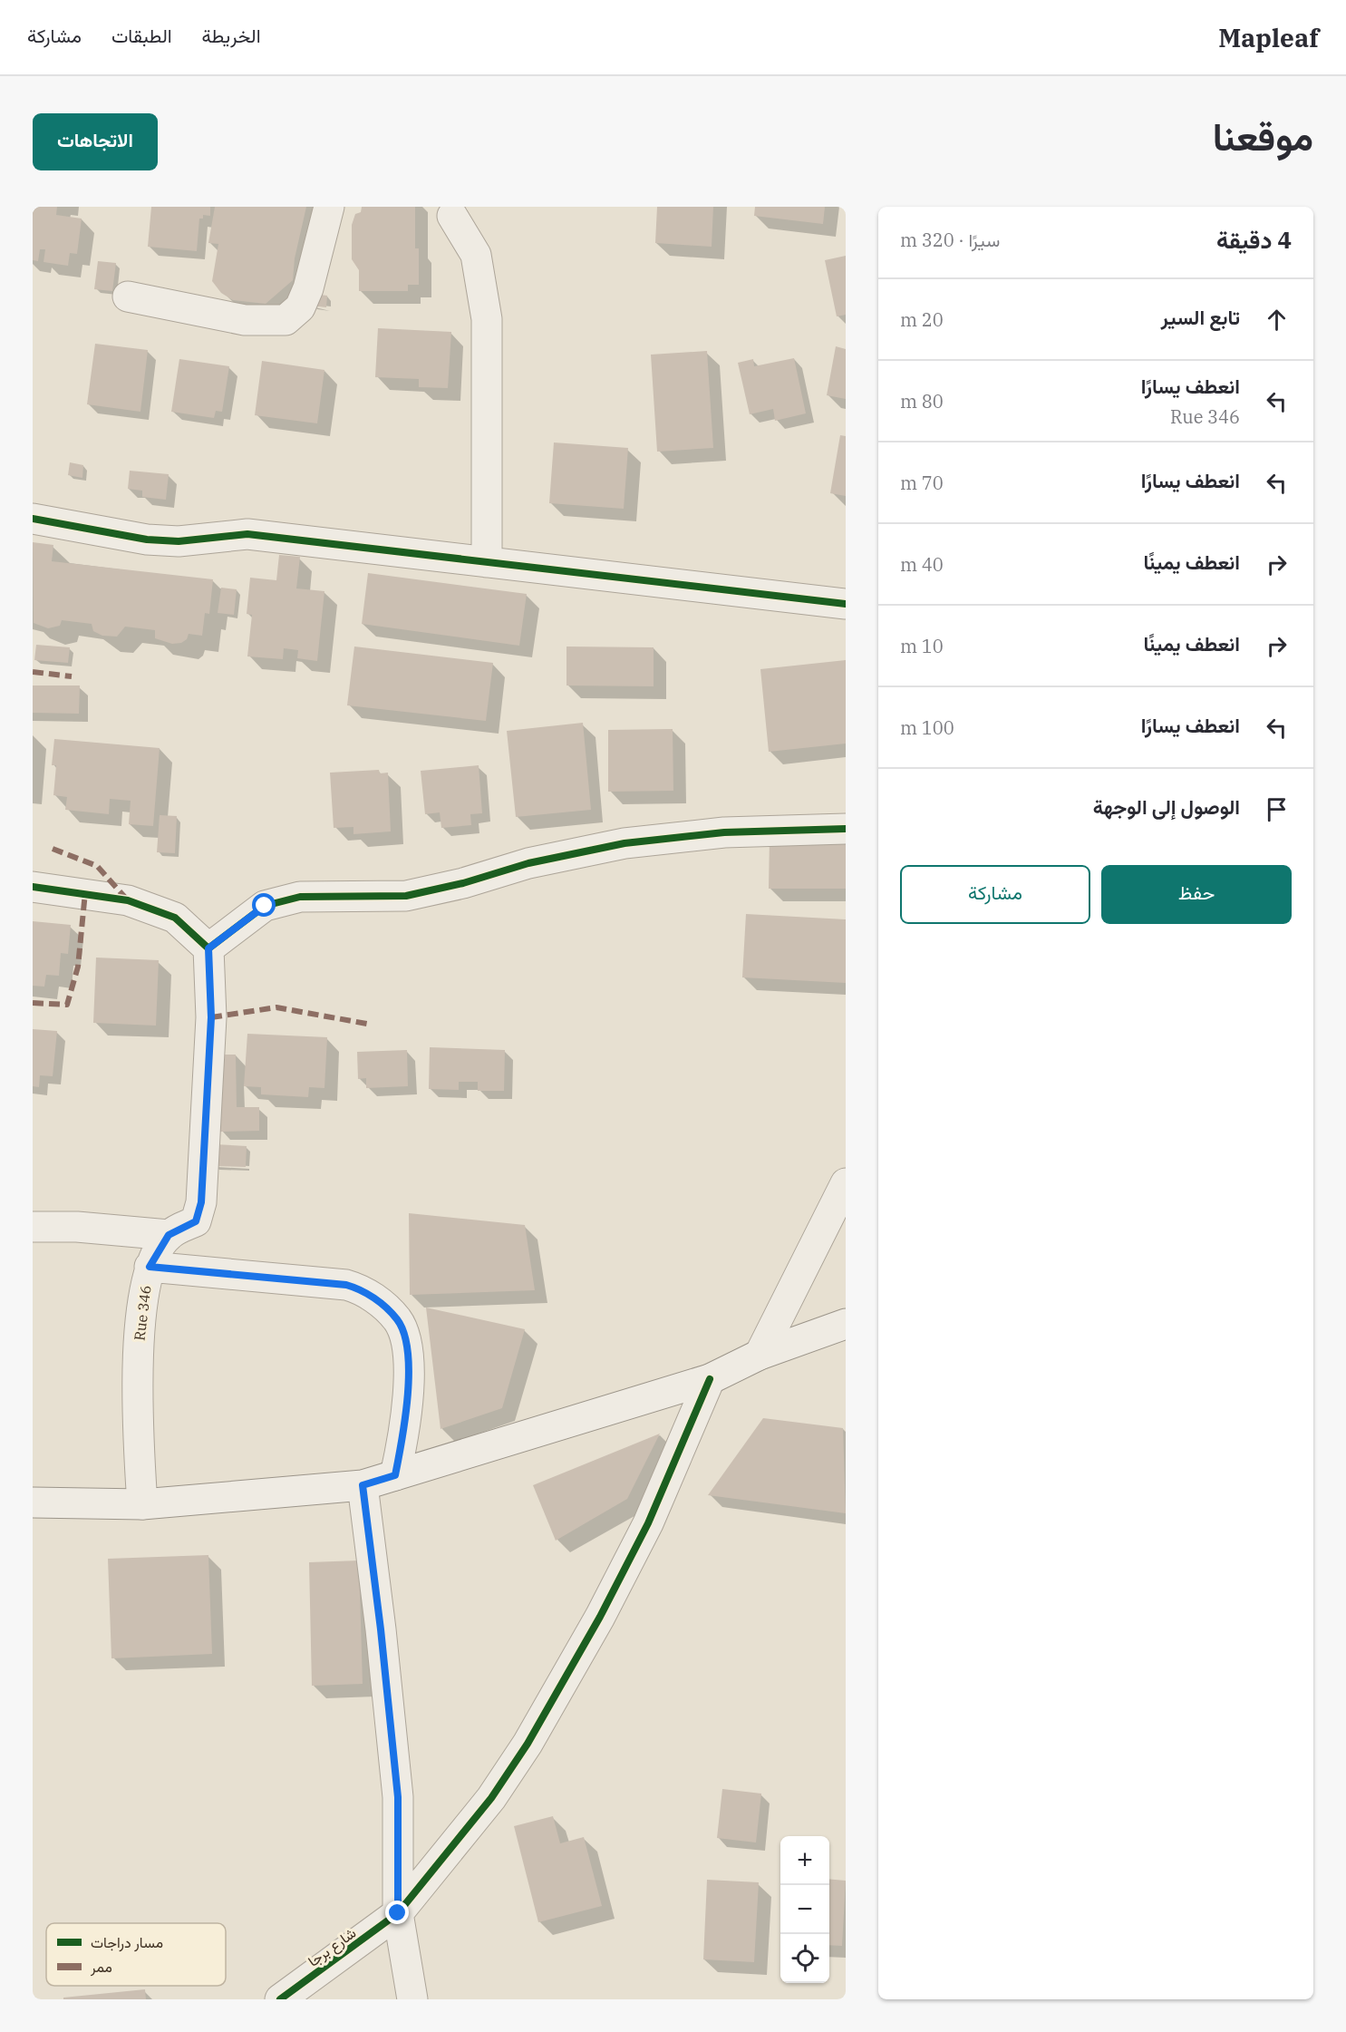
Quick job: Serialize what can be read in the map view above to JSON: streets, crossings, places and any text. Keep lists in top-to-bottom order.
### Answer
{
  "streets": {
    "street": ["Rue 346", "شارع برجا"]
  },
  "legend": ["مسار دراجات", "ممر"],
  "page": {
    "header": "Mapleaf",
    "nav": ["الخريطة", "الطبقات", "مشاركة"],
    "title": "موقعنا",
    "buttons": [
      "الاتجاهات",
      ["حفظ", "مشاركة"]
    ],
    "heading": ["4 دقيقة", "سيرًا · 320 m"],
    "list": [
      ["تابع السير", "20 m"],
      ["انعطف يسارًا", "Rue 346", "80 m"],
      ["انعطف يسارًا", "70 m"],
      ["انعطف يمينًا", "40 m"],
      ["انعطف يمينًا", "10 m"],
      ["انعطف يسارًا", "100 m"],
      "الوصول إلى الوجهة"
    ],
    "map_buttons": ["+", "−"]
  }
}
